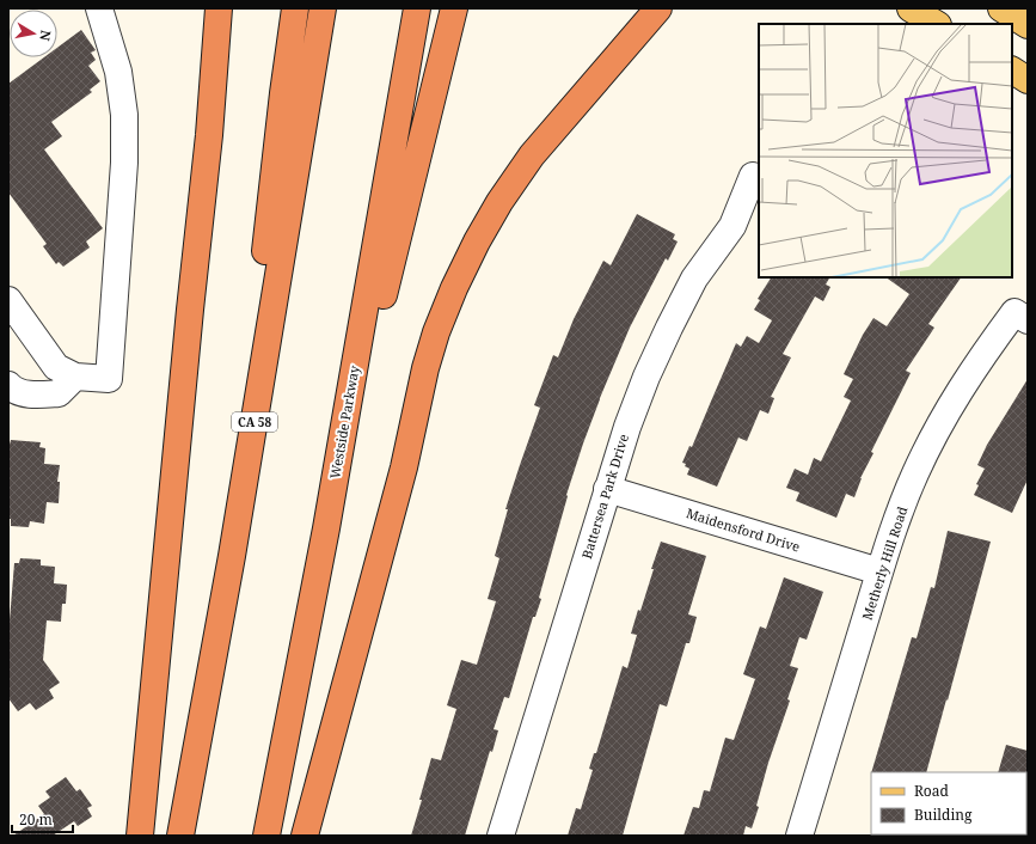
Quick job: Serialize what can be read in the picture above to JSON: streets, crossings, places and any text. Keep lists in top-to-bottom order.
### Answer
{
  "streets": {
    "highway": ["CA 58", "Westside Parkway"],
    "street": ["Battersea Park Drive", "Maidensford Drive", "Metherly Hill Road"]
  },
  "crossings": [
    ["Battersea Park Drive", "Maidensford Drive"],
    ["Maidensford Drive", "Metherly Hill Road"]
  ],
  "legend": ["Road", "Building"],
  "scale_bar": "20 m",
  "north": "right"
}
